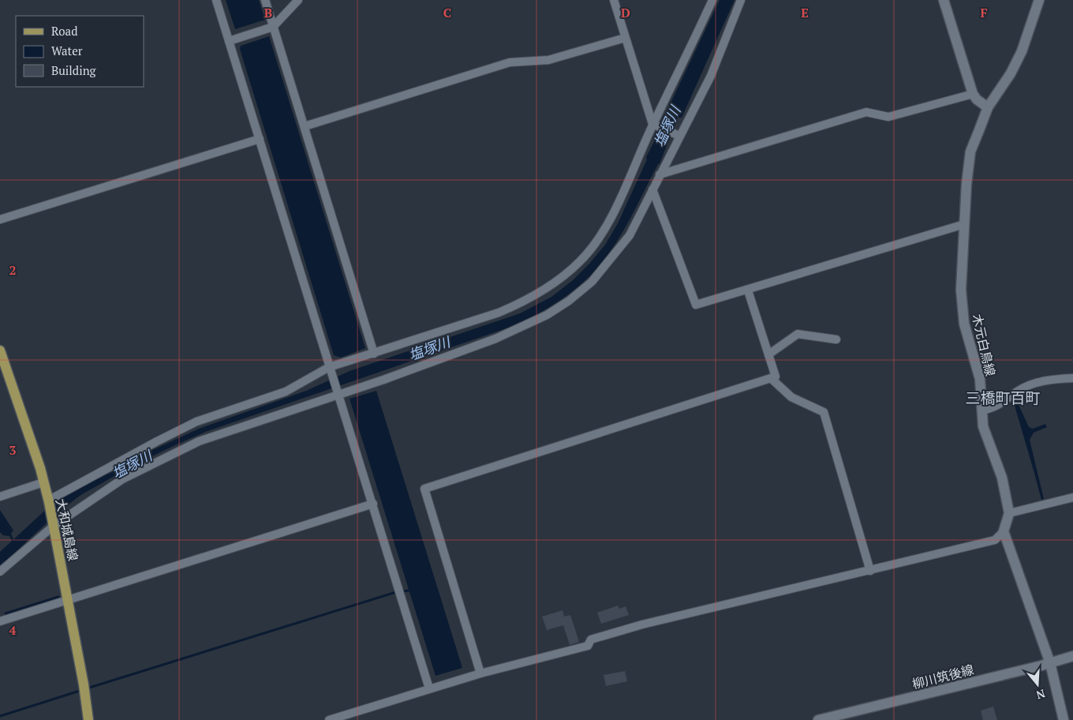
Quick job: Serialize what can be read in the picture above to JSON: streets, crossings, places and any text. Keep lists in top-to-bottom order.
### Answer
{
  "streets": {
    "main road": ["木元白鳥線", "大和城島線", "柳川筑後線"]
  },
  "districts": ["三橋町百町"],
  "water": ["塩塚川"],
  "legend": ["Road", "Water", "Building"],
  "north": "bottom",
  "grid": {
    "columns": [
      "B",
      "C",
      "D",
      "E",
      "F"
    ],
    "rows": ["2", "3", "4"]
  }
}
